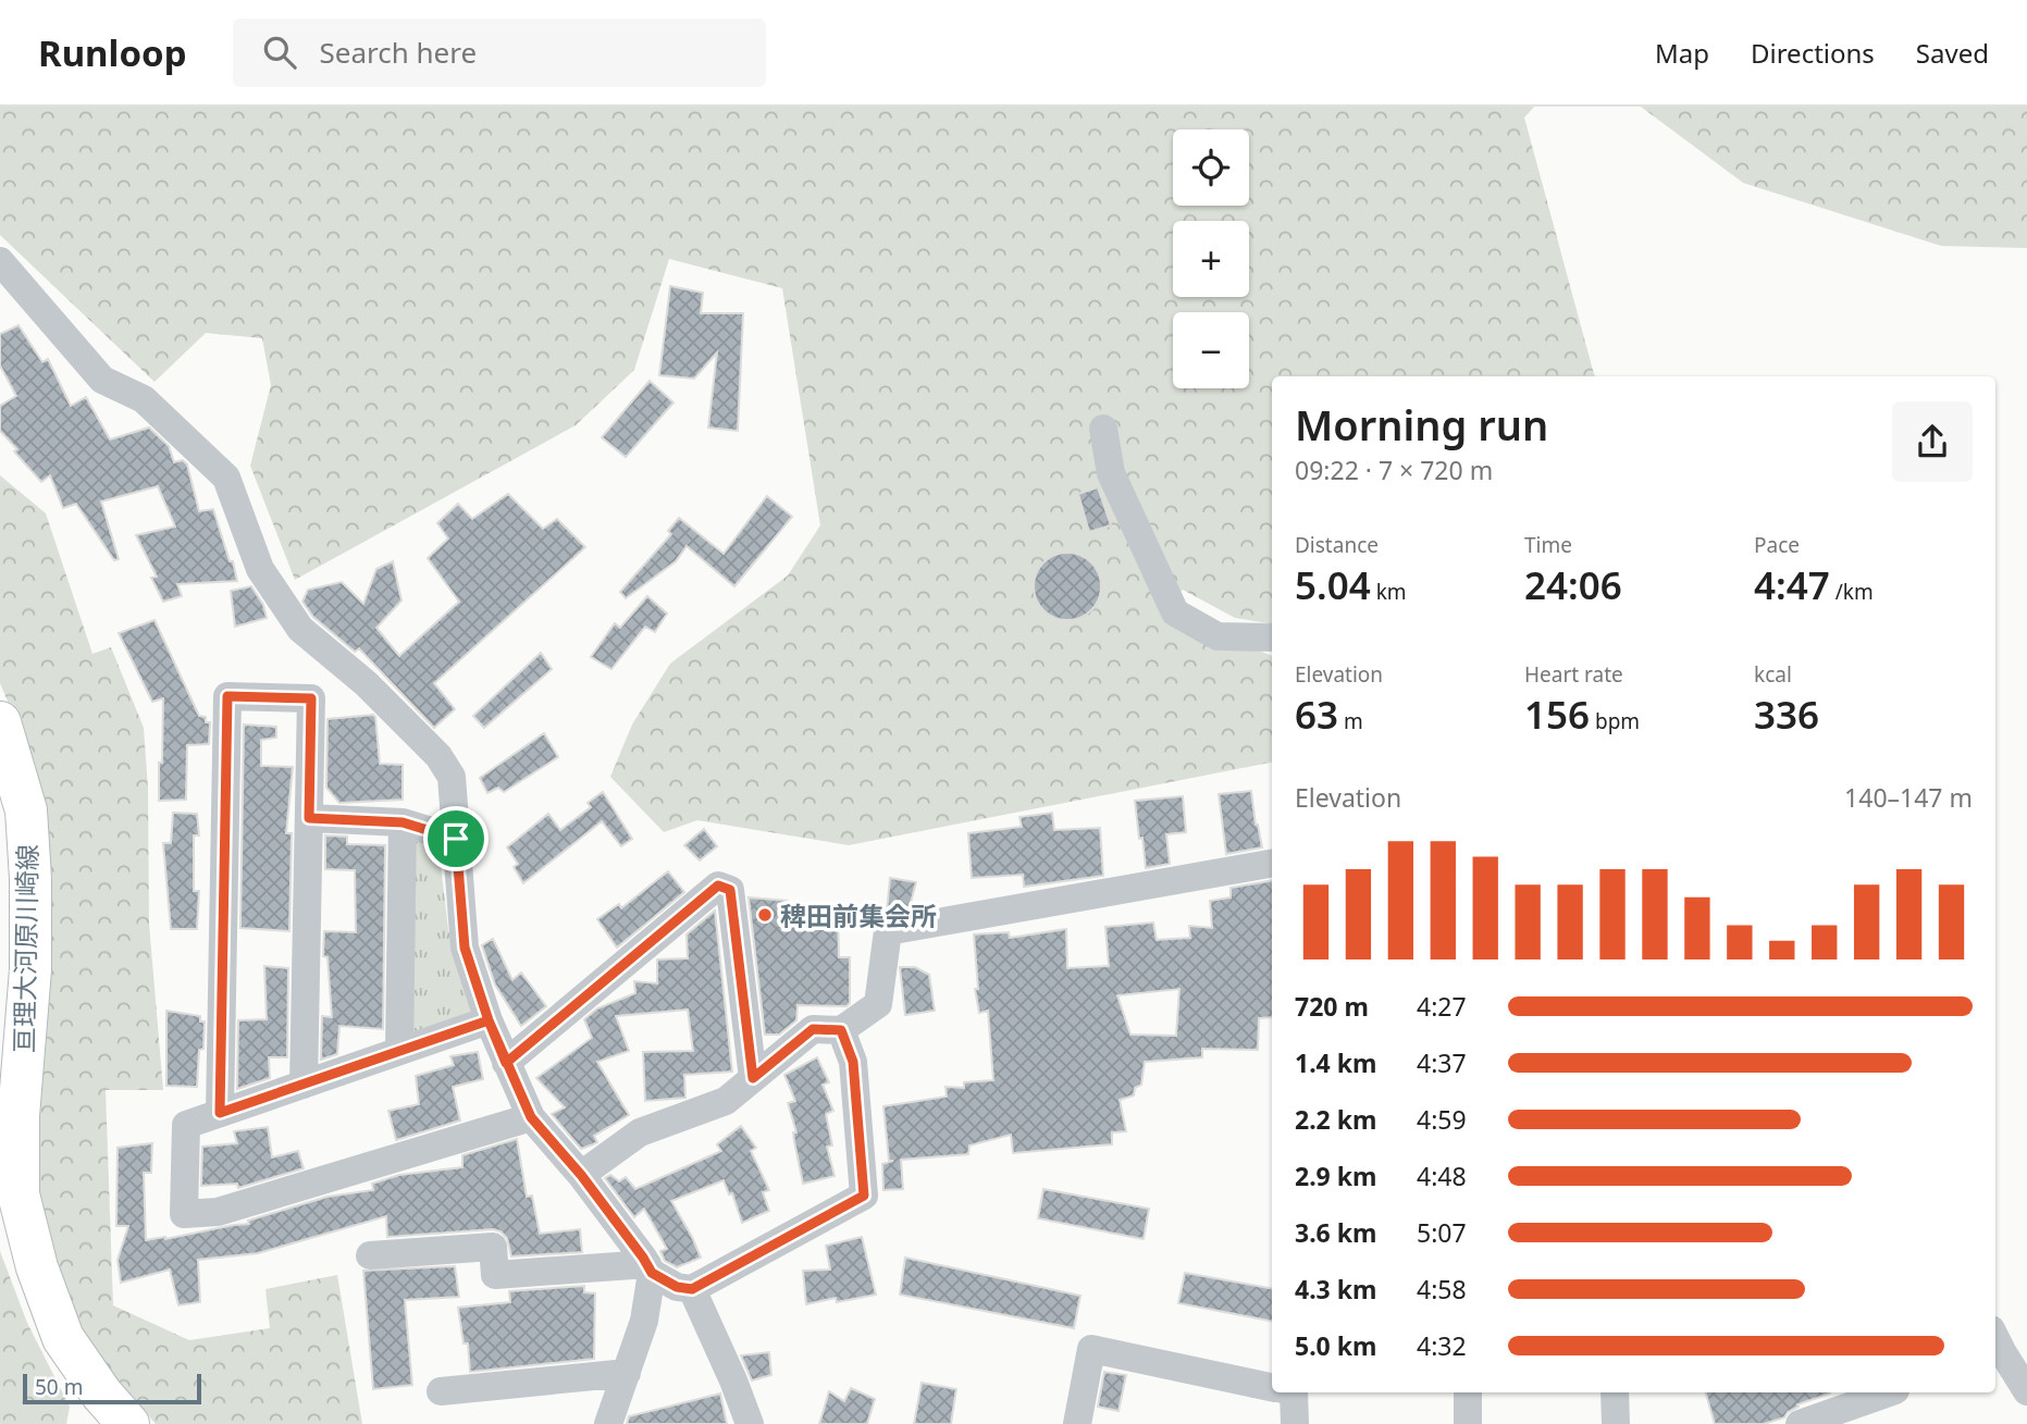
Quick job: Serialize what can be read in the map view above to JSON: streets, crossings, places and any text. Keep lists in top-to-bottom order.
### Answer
{
  "streets": {
    "main road": ["亘理大河原川崎線"]
  },
  "places": ["稗田前集会所"],
  "scale_bar": "50 m",
  "page": {
    "header": "Runloop",
    "search": "Search here",
    "nav": ["Map", "Directions", "Saved"],
    "map_buttons": ["+", "−"],
    "heading": ["Morning run", "09:22 · 7 × 720 m"],
    "stats": [
      ["Distance", "5.04 km"],
      ["Time", "24:06"],
      ["Pace", "4:47 /km"],
      ["Elevation", "63 m"],
      ["Heart rate", "156 bpm"],
      ["kcal", "336"]
    ],
    "chart": ["Elevation", "140–147 m"],
    "list": [
      {
        "name": "720 m",
        "note": "4:27"
      },
      {
        "name": "1.4 km",
        "note": "4:37"
      },
      {
        "name": "2.2 km",
        "note": "4:59"
      },
      {
        "name": "2.9 km",
        "note": "4:48"
      },
      {
        "name": "3.6 km",
        "note": "5:07"
      },
      {
        "name": "4.3 km",
        "note": "4:58"
      },
      {
        "name": "5.0 km",
        "note": "4:32"
      }
    ],
    "scale": "50 m"
  }
}
